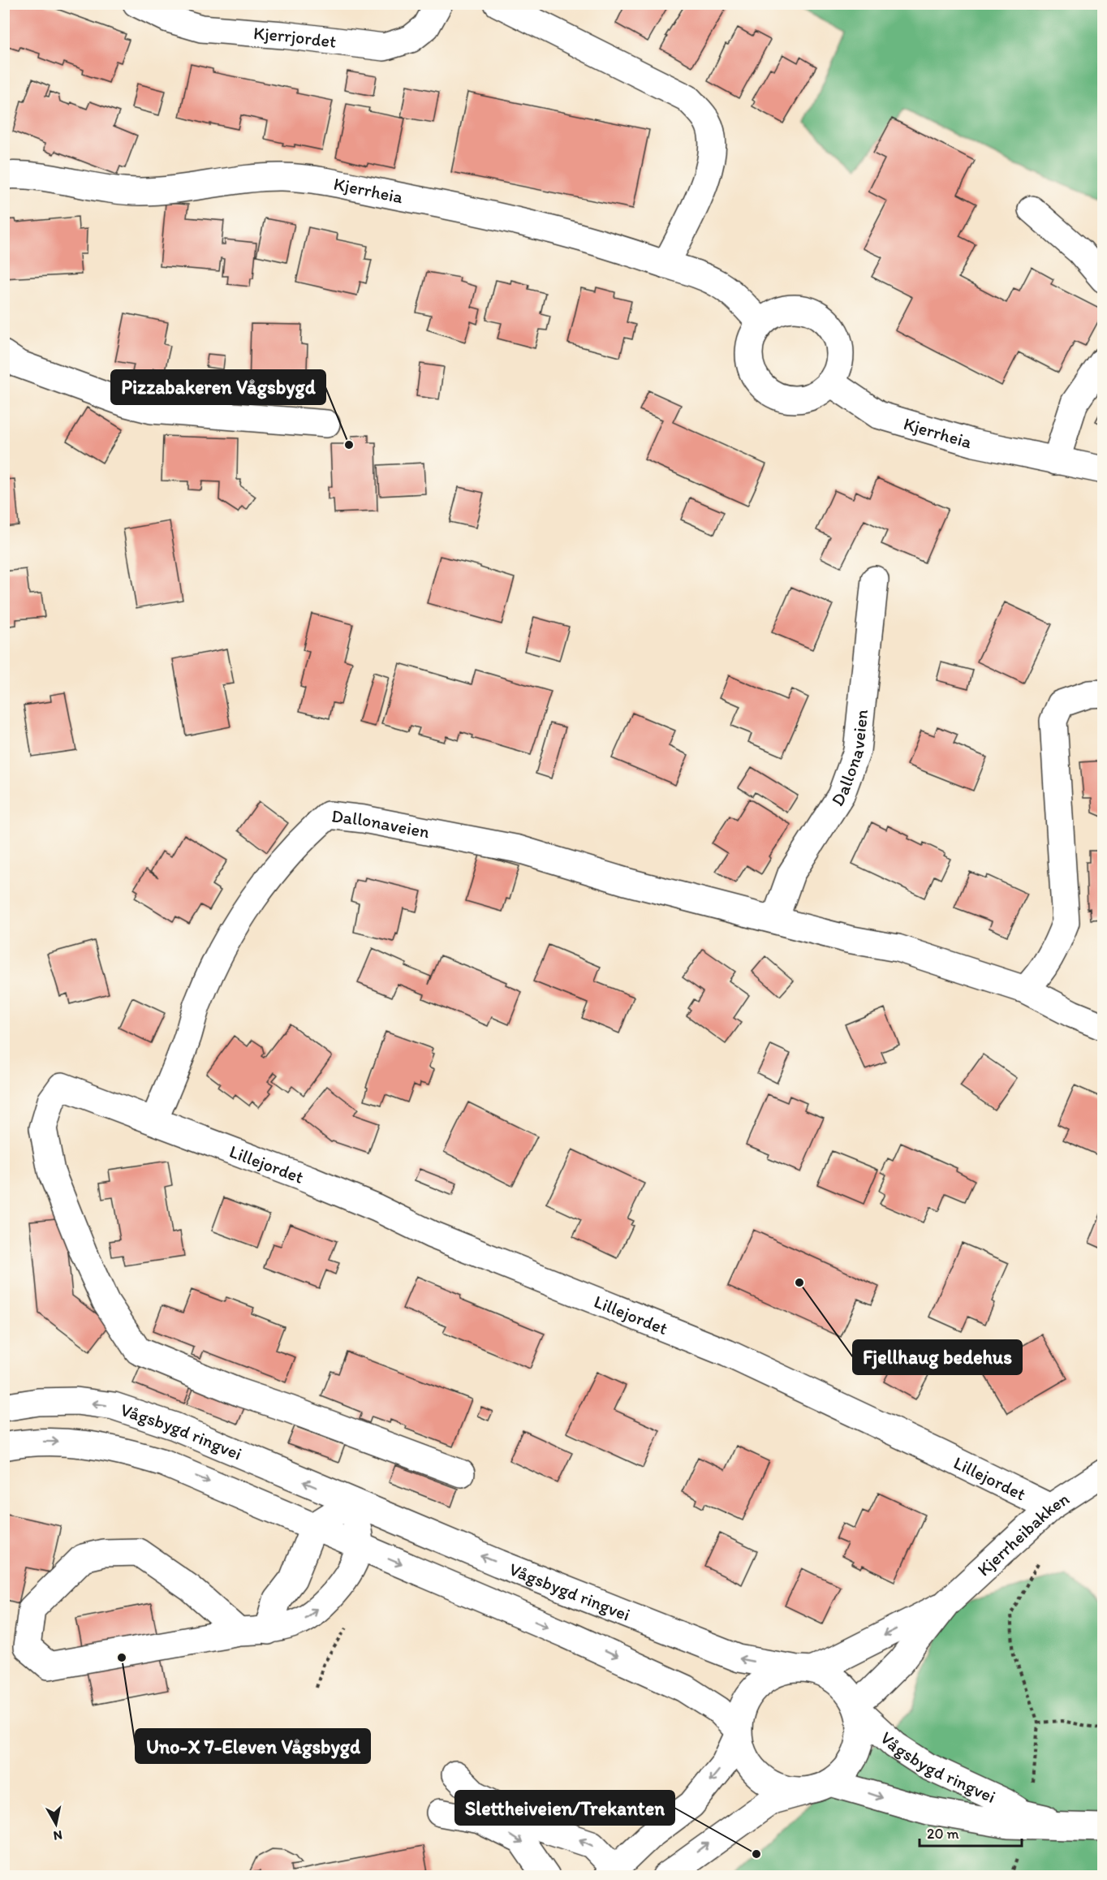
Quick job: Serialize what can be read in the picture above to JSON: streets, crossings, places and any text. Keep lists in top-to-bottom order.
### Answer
{
  "streets": {
    "street": [
      "Kjerrjordet",
      "Kjerrheia",
      "Dallonaveien",
      "Lillejordet",
      "Vågsbygd ringvei",
      "Kjerrheibakken"
    ]
  },
  "crossings": [
    ["Dallonaveien", "Lillejordet"],
    ["Lillejordet", "Kjerrheibakken"],
    ["Vågsbygd ringvei", "Kjerrheibakken"]
  ],
  "places": [
    "Pizzabakeren Vågsbygd",
    "Fjellhaug bedehus",
    "Uno-X 7-Eleven Vågsbygd",
    "Slettheiveien/Trekanten"
  ],
  "scale_bar": "20 m",
  "north": "bottom"
}
